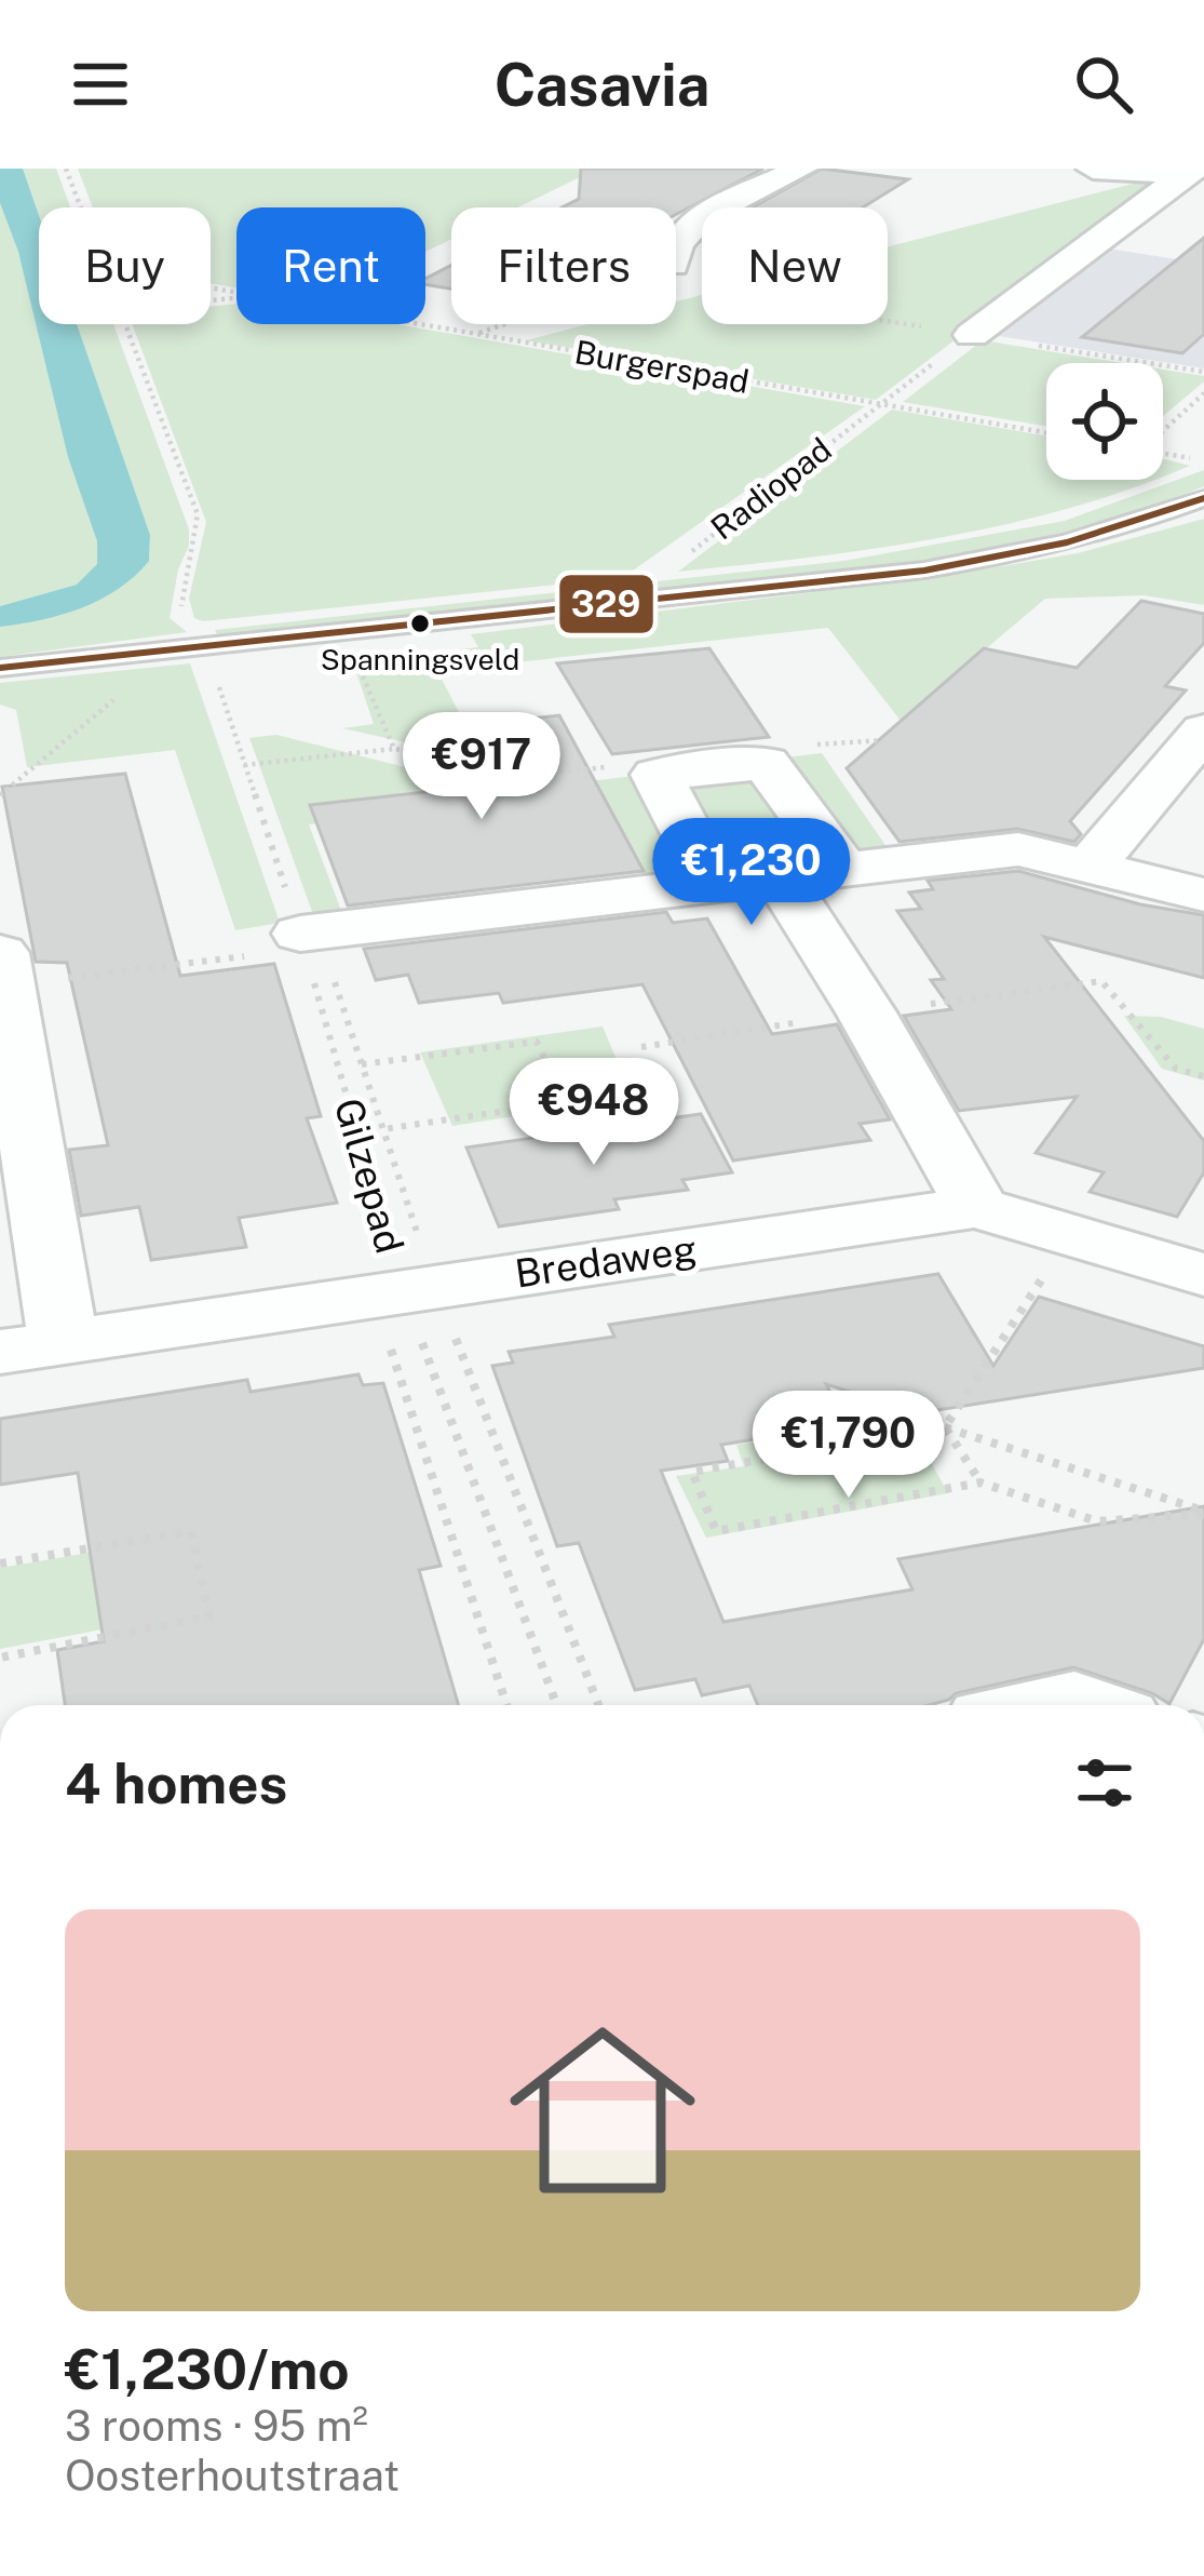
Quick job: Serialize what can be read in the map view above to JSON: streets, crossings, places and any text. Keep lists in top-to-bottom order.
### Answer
{
  "streets": {
    "street": ["Bredaweg"],
    "path": ["Burgerspad", "Radiopad", "Gilzepad"]
  },
  "crossings": [
    ["Burgerspad", "Radiopad"],
    ["Gilzepad", "Bredaweg"]
  ],
  "places": ["Spanningsveld"],
  "lines": ["transit line 329"],
  "page": {
    "header": "Casavia",
    "chip": [
      "Buy",
      "Rent",
      "Filters",
      "New"
    ],
    "price": [
      "€917",
      "€1,230",
      "€948",
      "€1,790"
    ],
    "heading": "4 homes",
    "list": [
      {
        "name": "€1,230/mo",
        "note": "3 rooms · 95 m² · Oosterhoutstraat"
      }
    ]
  }
}
